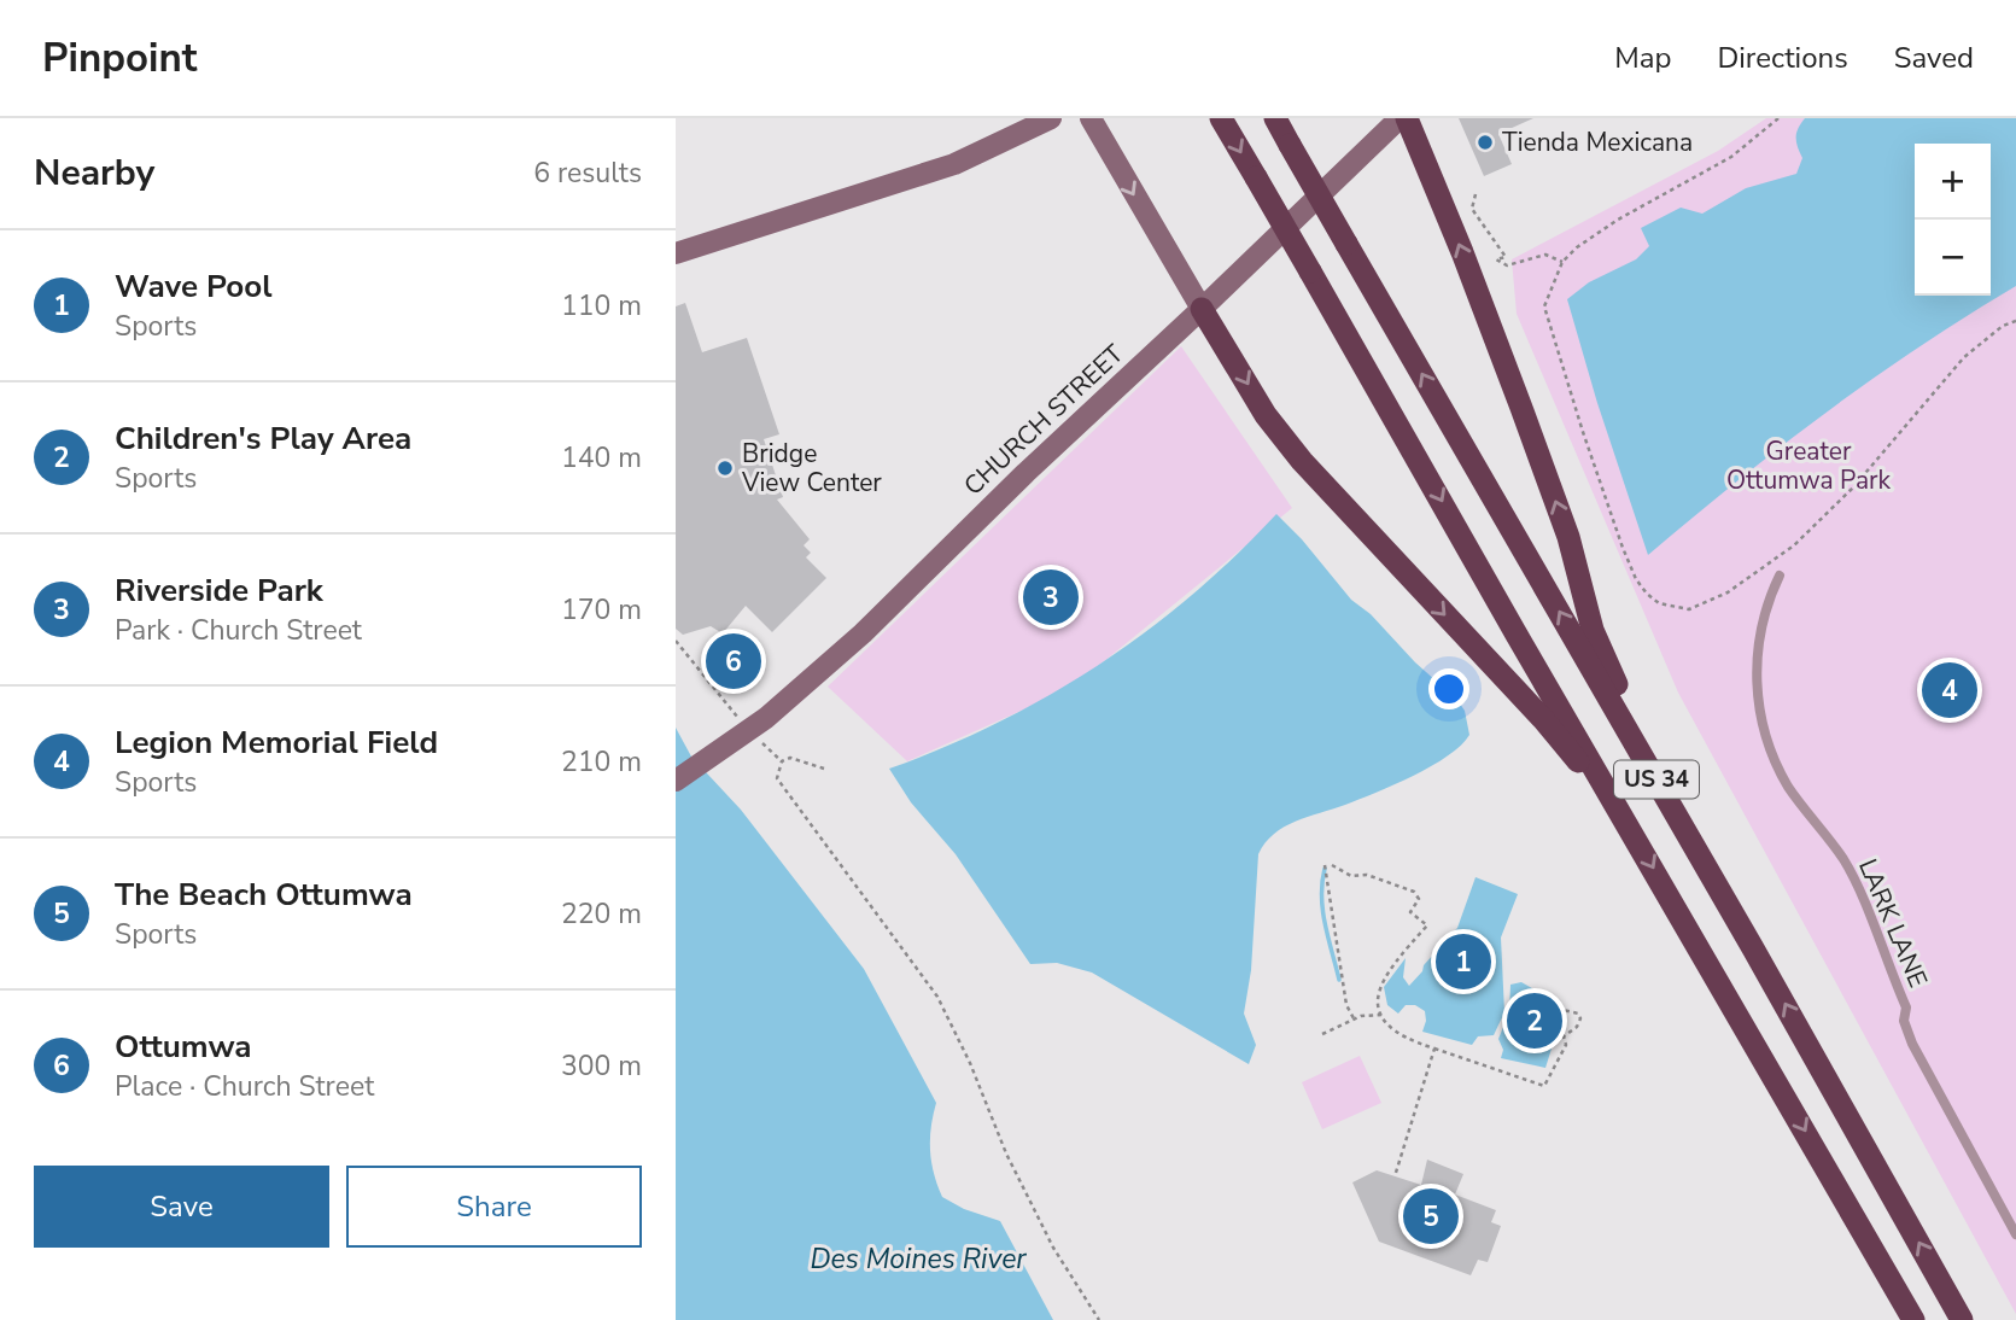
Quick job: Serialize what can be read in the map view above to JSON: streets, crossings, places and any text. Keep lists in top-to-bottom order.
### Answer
{
  "streets": {
    "highway": ["US 34"],
    "main road": ["CHURCH STREET"],
    "lane": ["LARK LANE"]
  },
  "water": ["Des Moines River"],
  "parks": ["Greater Ottumwa Park"],
  "places": ["Tienda Mexicana", "Bridge View Center"],
  "page": {
    "header": "Pinpoint",
    "nav": ["Map", "Directions", "Saved"],
    "heading": ["Nearby", "6 results"],
    "map_buttons": ["+", "−"],
    "list": [
      {
        "mark": "1",
        "name": "Wave Pool",
        "note": "Sports",
        "value": "110 m"
      },
      {
        "mark": "2",
        "name": "Children's Play Area",
        "note": "Sports",
        "value": "140 m"
      },
      {
        "mark": "3",
        "name": "Riverside Park",
        "note": "Park · Church Street",
        "value": "170 m"
      },
      {
        "mark": "4",
        "name": "Legion Memorial Field",
        "note": "Sports",
        "value": "210 m"
      },
      {
        "mark": "5",
        "name": "The Beach Ottumwa",
        "note": "Sports",
        "value": "220 m"
      },
      {
        "mark": "6",
        "name": "Ottumwa",
        "note": "Place · Church Street",
        "value": "300 m"
      }
    ],
    "pins": [
      "3",
      "6",
      "4",
      "1",
      "2",
      "5"
    ],
    "buttons": ["Save", "Share"]
  }
}
